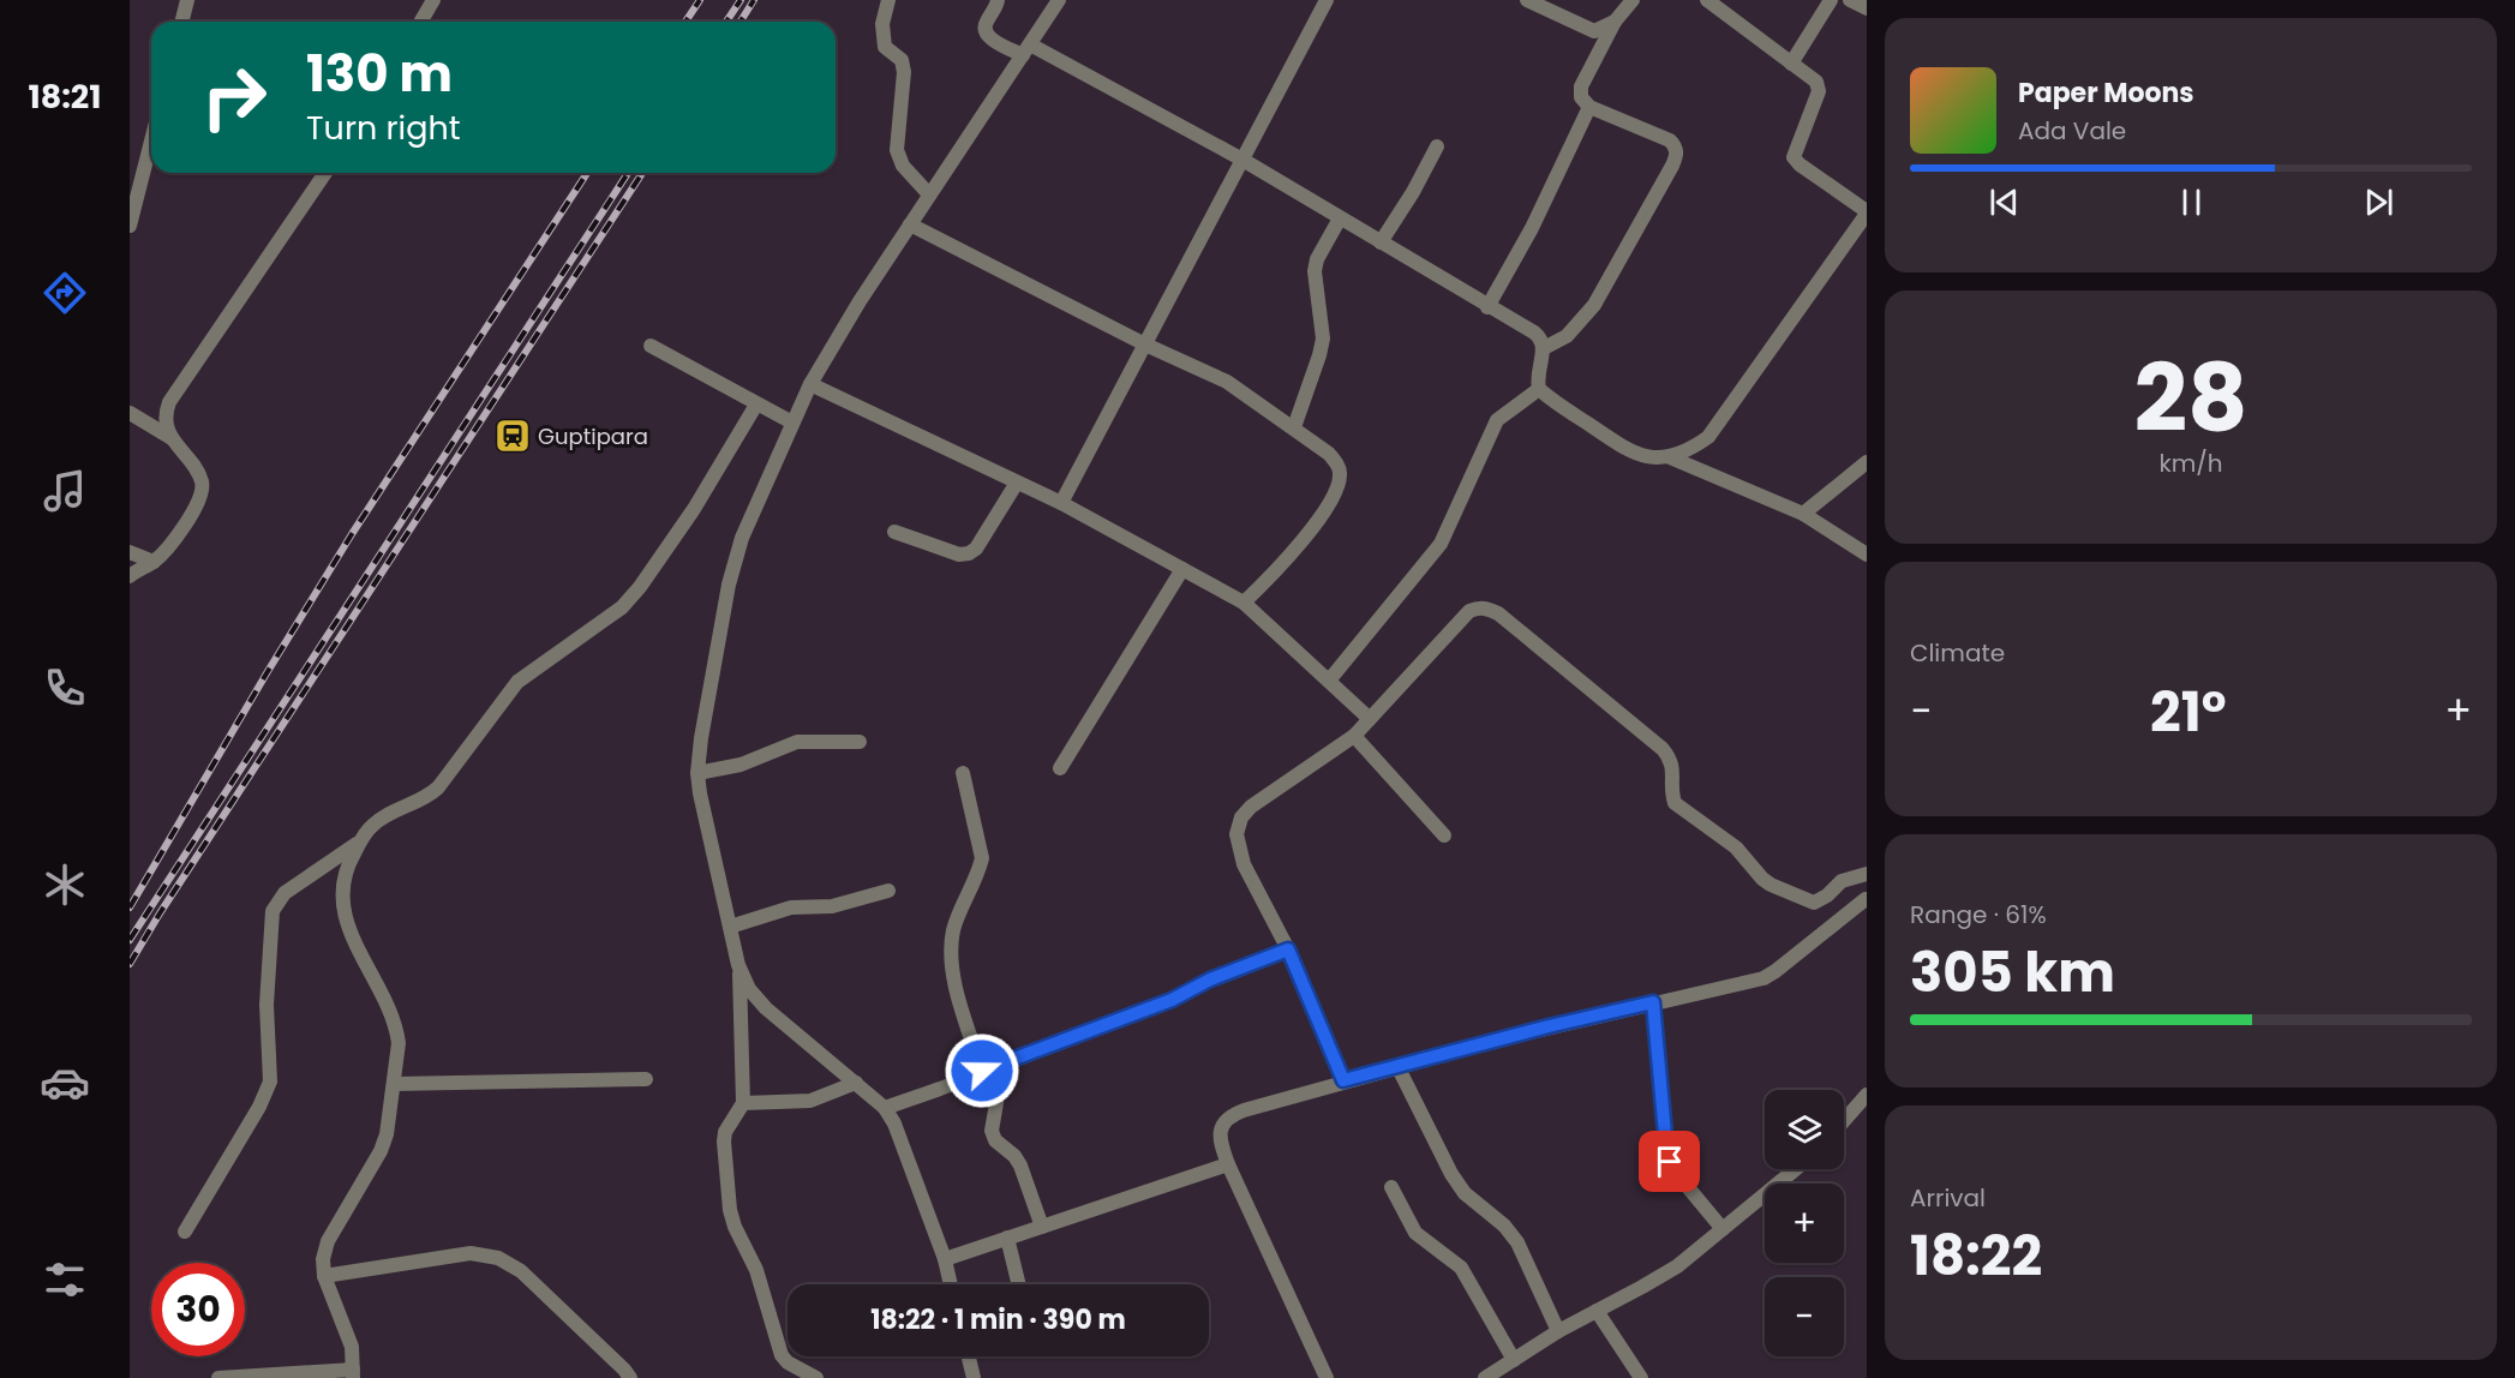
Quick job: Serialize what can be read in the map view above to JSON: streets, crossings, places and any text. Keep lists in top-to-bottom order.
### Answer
{
  "places": {
    "station": ["Guptipara"]
  },
  "page": {
    "tabs": "18:21",
    "turn": ["130 m", "Turn right"],
    "song": ["Paper Moons", "Ada Vale"],
    "tile": [
      ["28", "km/h"],
      "Climate",
      ["Range · 61%", "305 km"],
      ["Arrival", "18:22"]
    ],
    "heat": ["−", "21°", "+"],
    "map_buttons": ["+", "−"],
    "limit": "30",
    "trip": "18:22 · 1 min · 390 m"
  }
}
